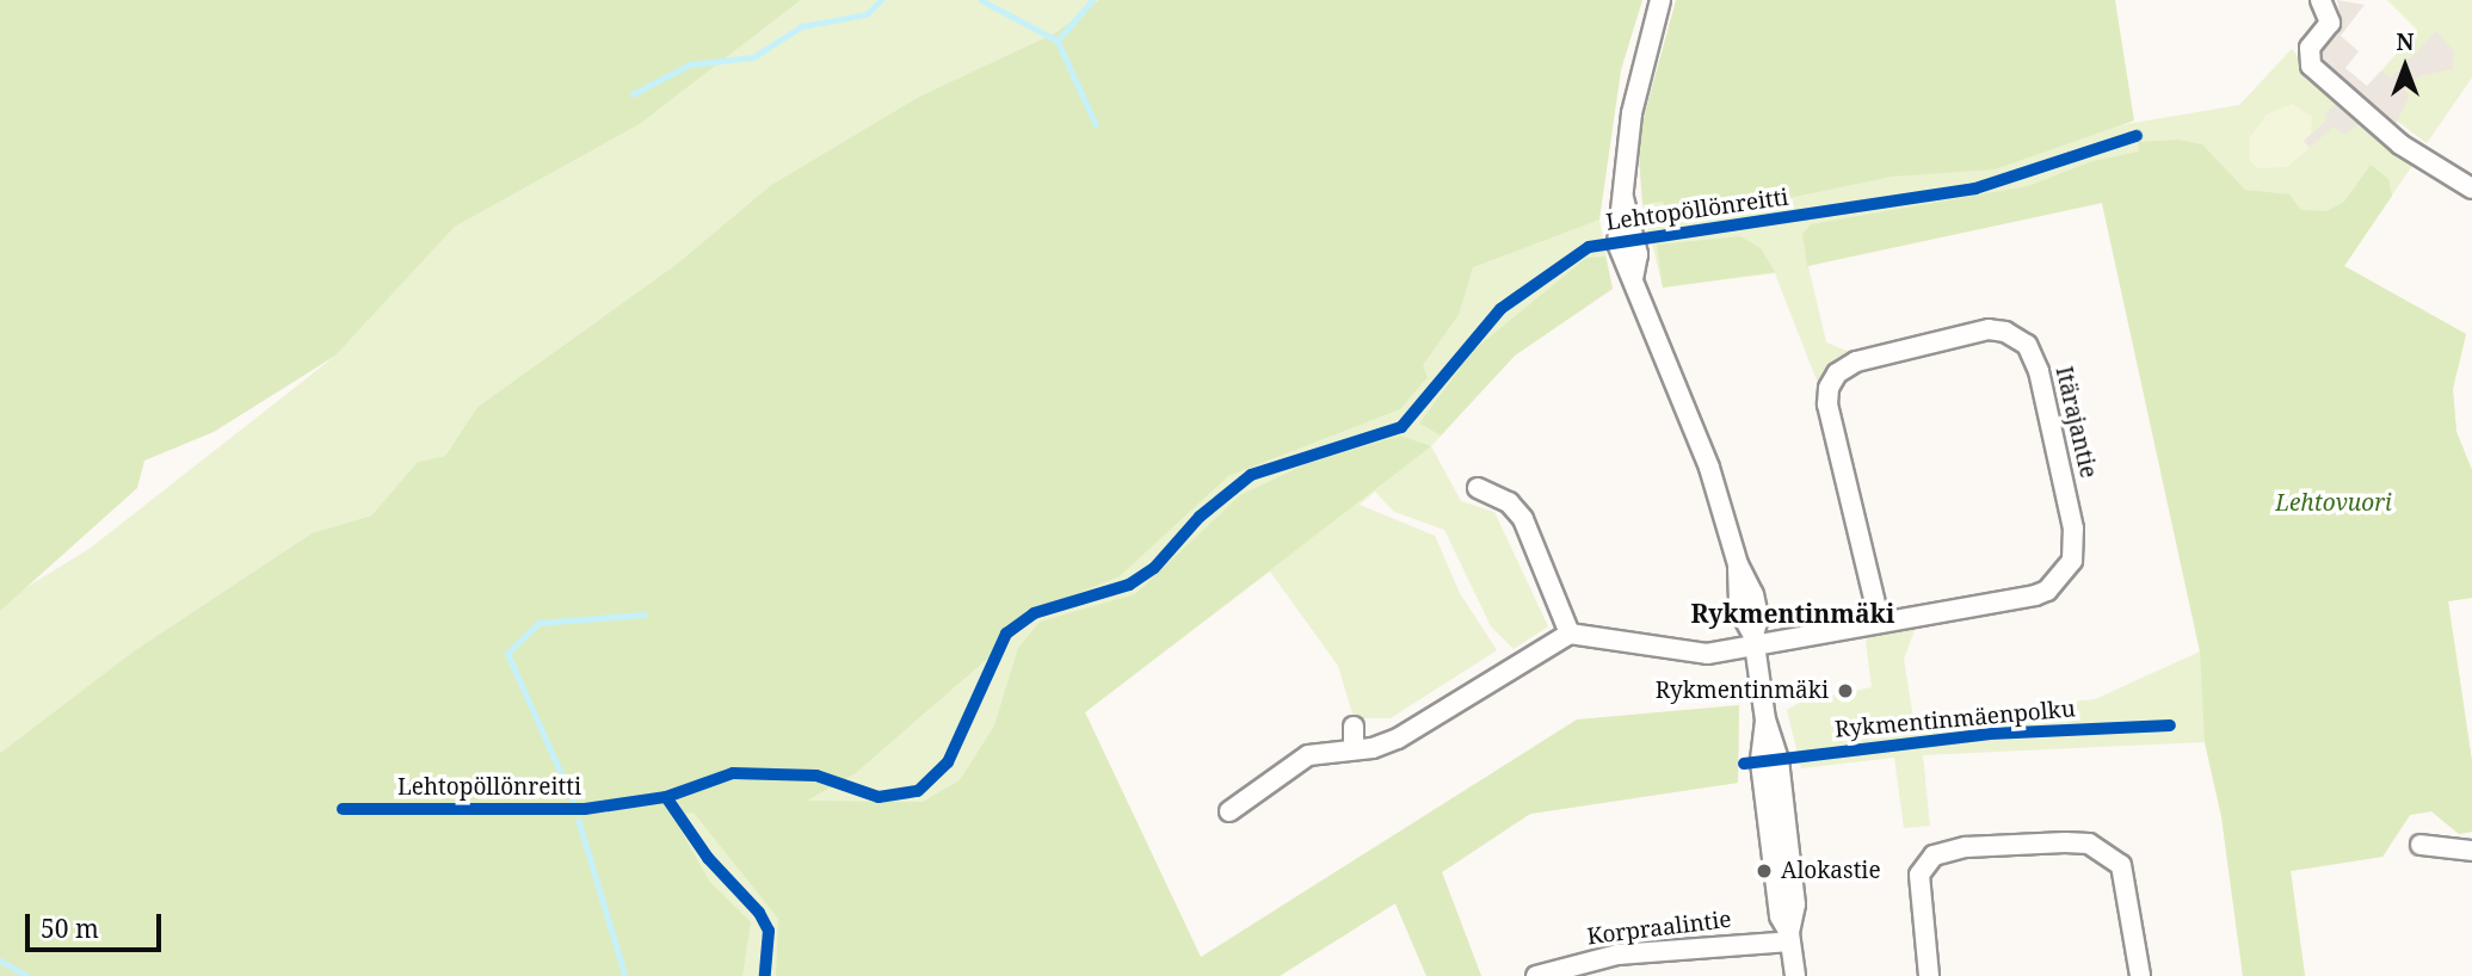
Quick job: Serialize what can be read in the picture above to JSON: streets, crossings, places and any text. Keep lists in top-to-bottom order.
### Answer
{
  "streets": {
    "street": ["Itärajantie", "Korpraalintie"],
    "cycle path": ["Lehtopöllönreitti", "Rykmentinmäenpolku"]
  },
  "districts": ["Rykmentinmäki"],
  "parks": ["Lehtovuori"],
  "places": ["Rykmentinmäki", "Alokastie"],
  "scale_bar": "50 m",
  "north": "top"
}
